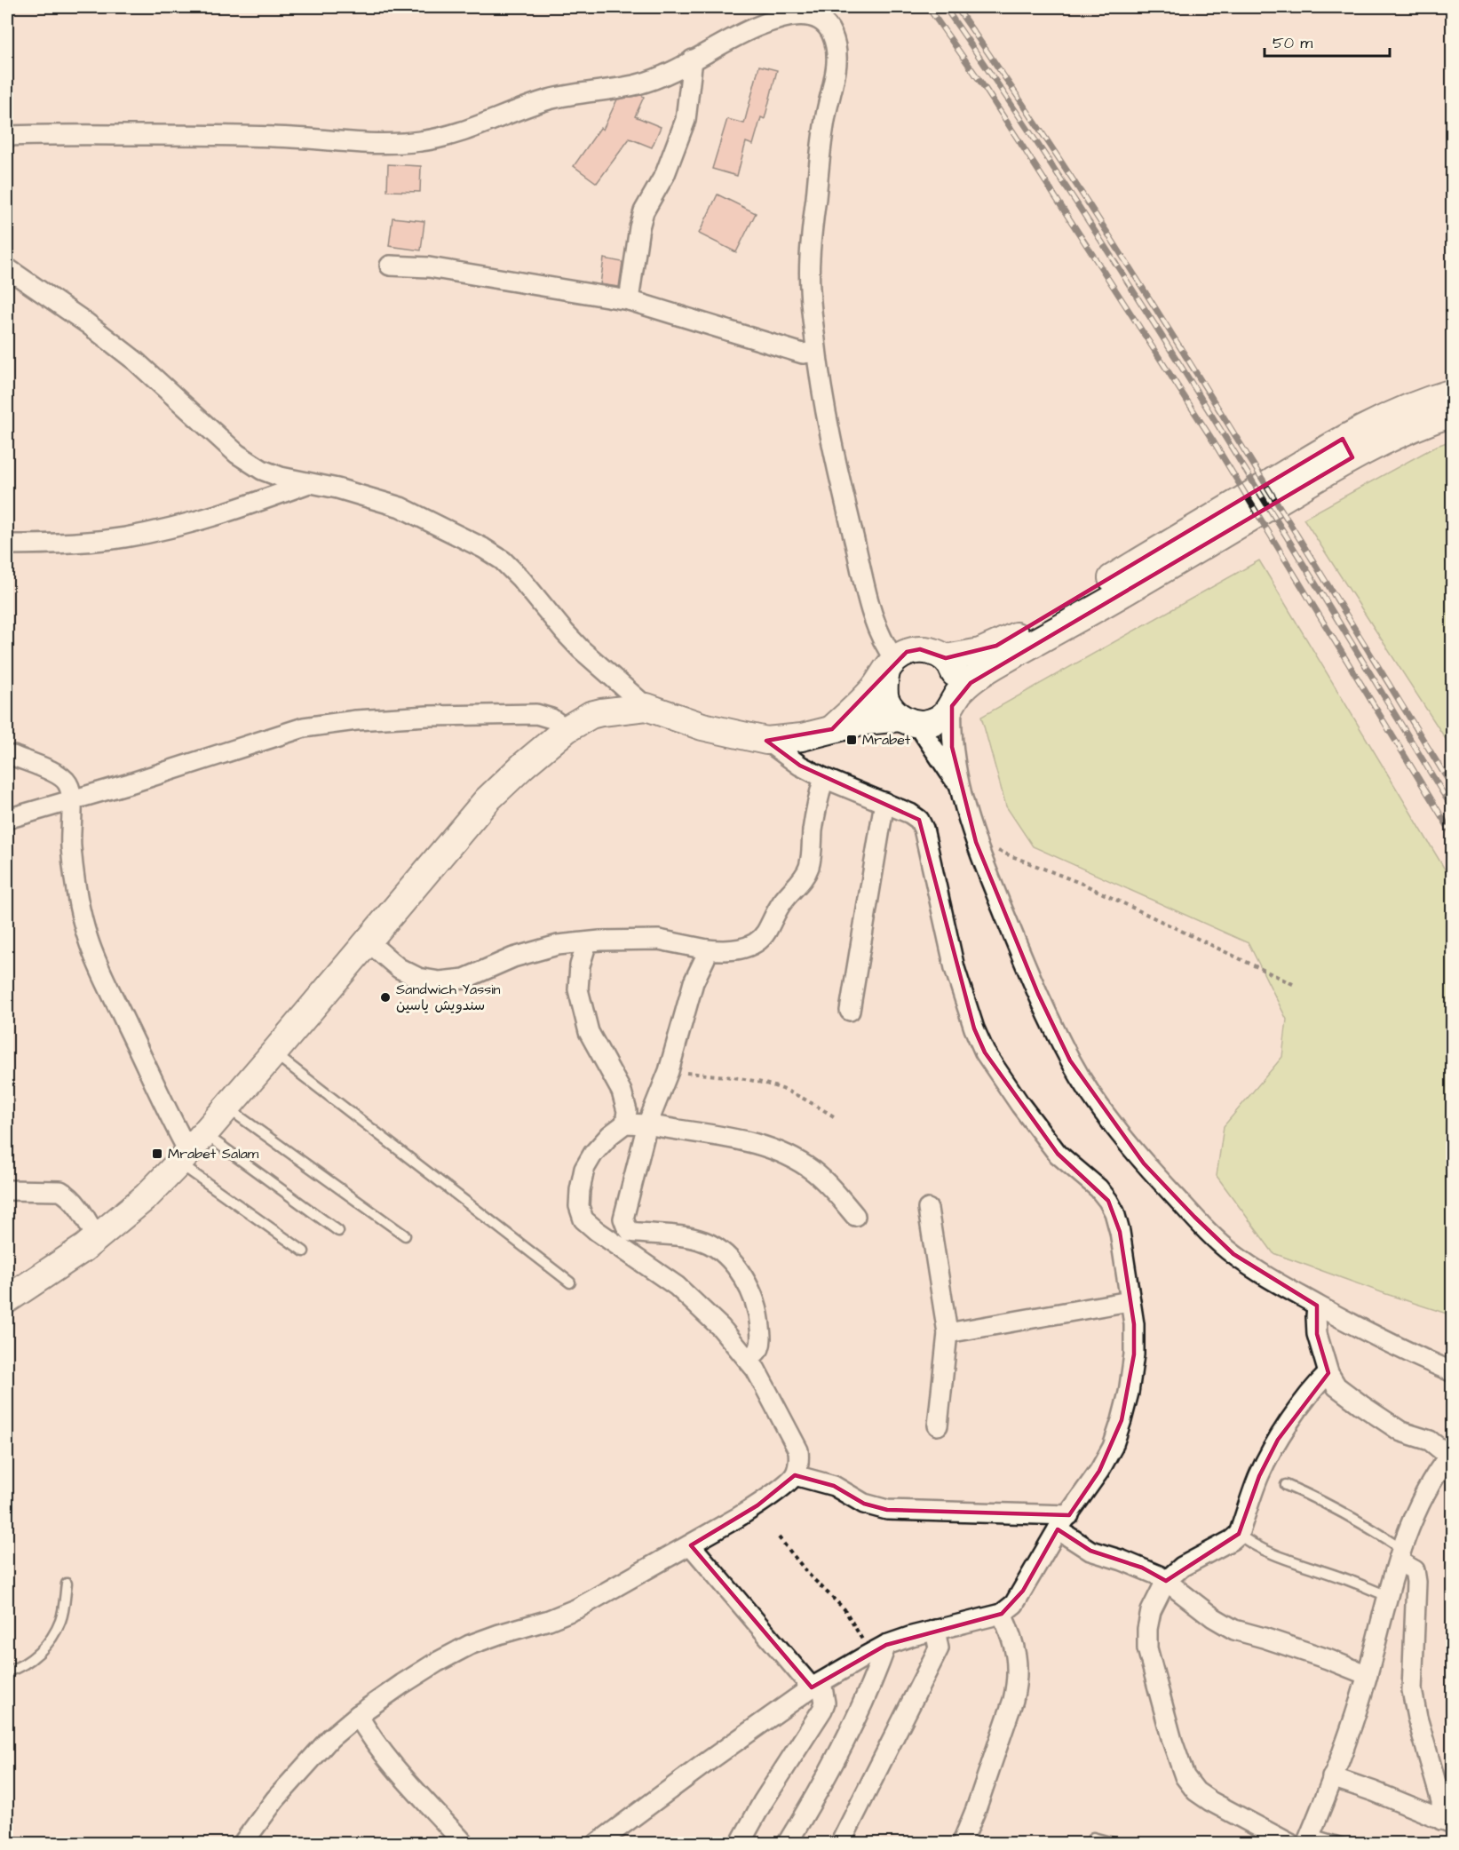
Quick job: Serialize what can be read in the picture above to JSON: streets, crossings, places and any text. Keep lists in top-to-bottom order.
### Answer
{
  "places": {
    "transit": ["Mrabet", "Mrabet Salam"],
    "other": ["Sandwich Yassin سندويش ياسين"]
  },
  "scale_bar": "50 m"
}
